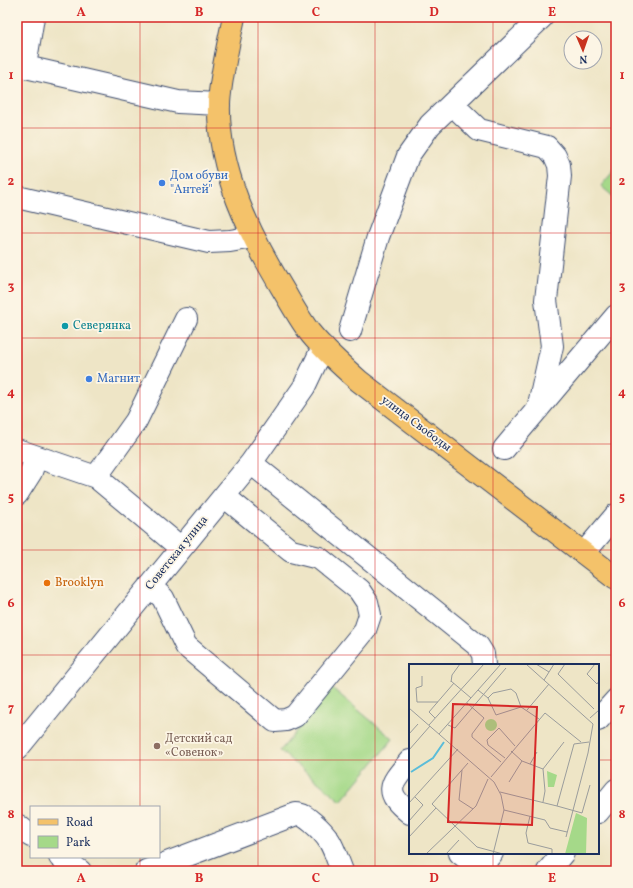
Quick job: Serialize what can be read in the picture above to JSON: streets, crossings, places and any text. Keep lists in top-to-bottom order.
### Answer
{
  "streets": {
    "main road": ["улица Свободы"],
    "street": ["Советская улица"]
  },
  "crossings": [
    ["улица Свободы", "Советская улица"]
  ],
  "places": [
    "Дом обуви \"Антей\"",
    "Северянка",
    "Магнит",
    "Brooklyn",
    "Детский сад «Совенок»"
  ],
  "legend": ["Road", "Park"],
  "north": "bottom",
  "grid": {
    "columns": [
      "A",
      "B",
      "C",
      "D",
      "E"
    ],
    "rows": [
      "1",
      "2",
      "3",
      "4",
      "5",
      "6",
      "7",
      "8"
    ]
  }
}
